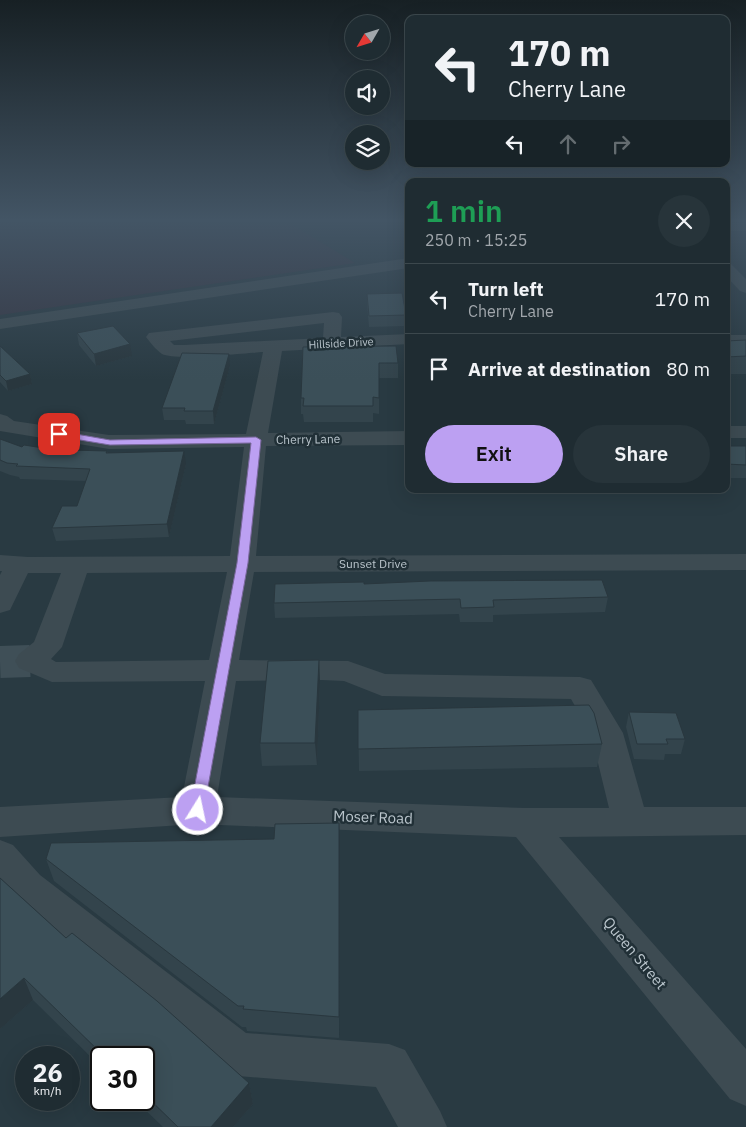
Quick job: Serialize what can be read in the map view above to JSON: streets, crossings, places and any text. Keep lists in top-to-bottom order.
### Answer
{
  "streets": {
    "street": [
      "Hillside Drive",
      "Cherry Lane",
      "Sunset Drive",
      "Moser Road",
      "Queen Street"
    ]
  },
  "crossings": [
    ["Moser Road", "Queen Street"]
  ],
  "north": "bottom left",
  "page": {
    "turn": ["170 m", "Cherry Lane"],
    "heading": ["1 min", "250 m · 15:25"],
    "list": [
      {
        "name": "Turn left",
        "note": "Cherry Lane",
        "value": "170 m"
      },
      {
        "name": "Arrive at destination",
        "value": "80 m"
      }
    ],
    "buttons": ["Exit", "Share"],
    "speed": "26 km/h",
    "limit": "30"
  }
}
